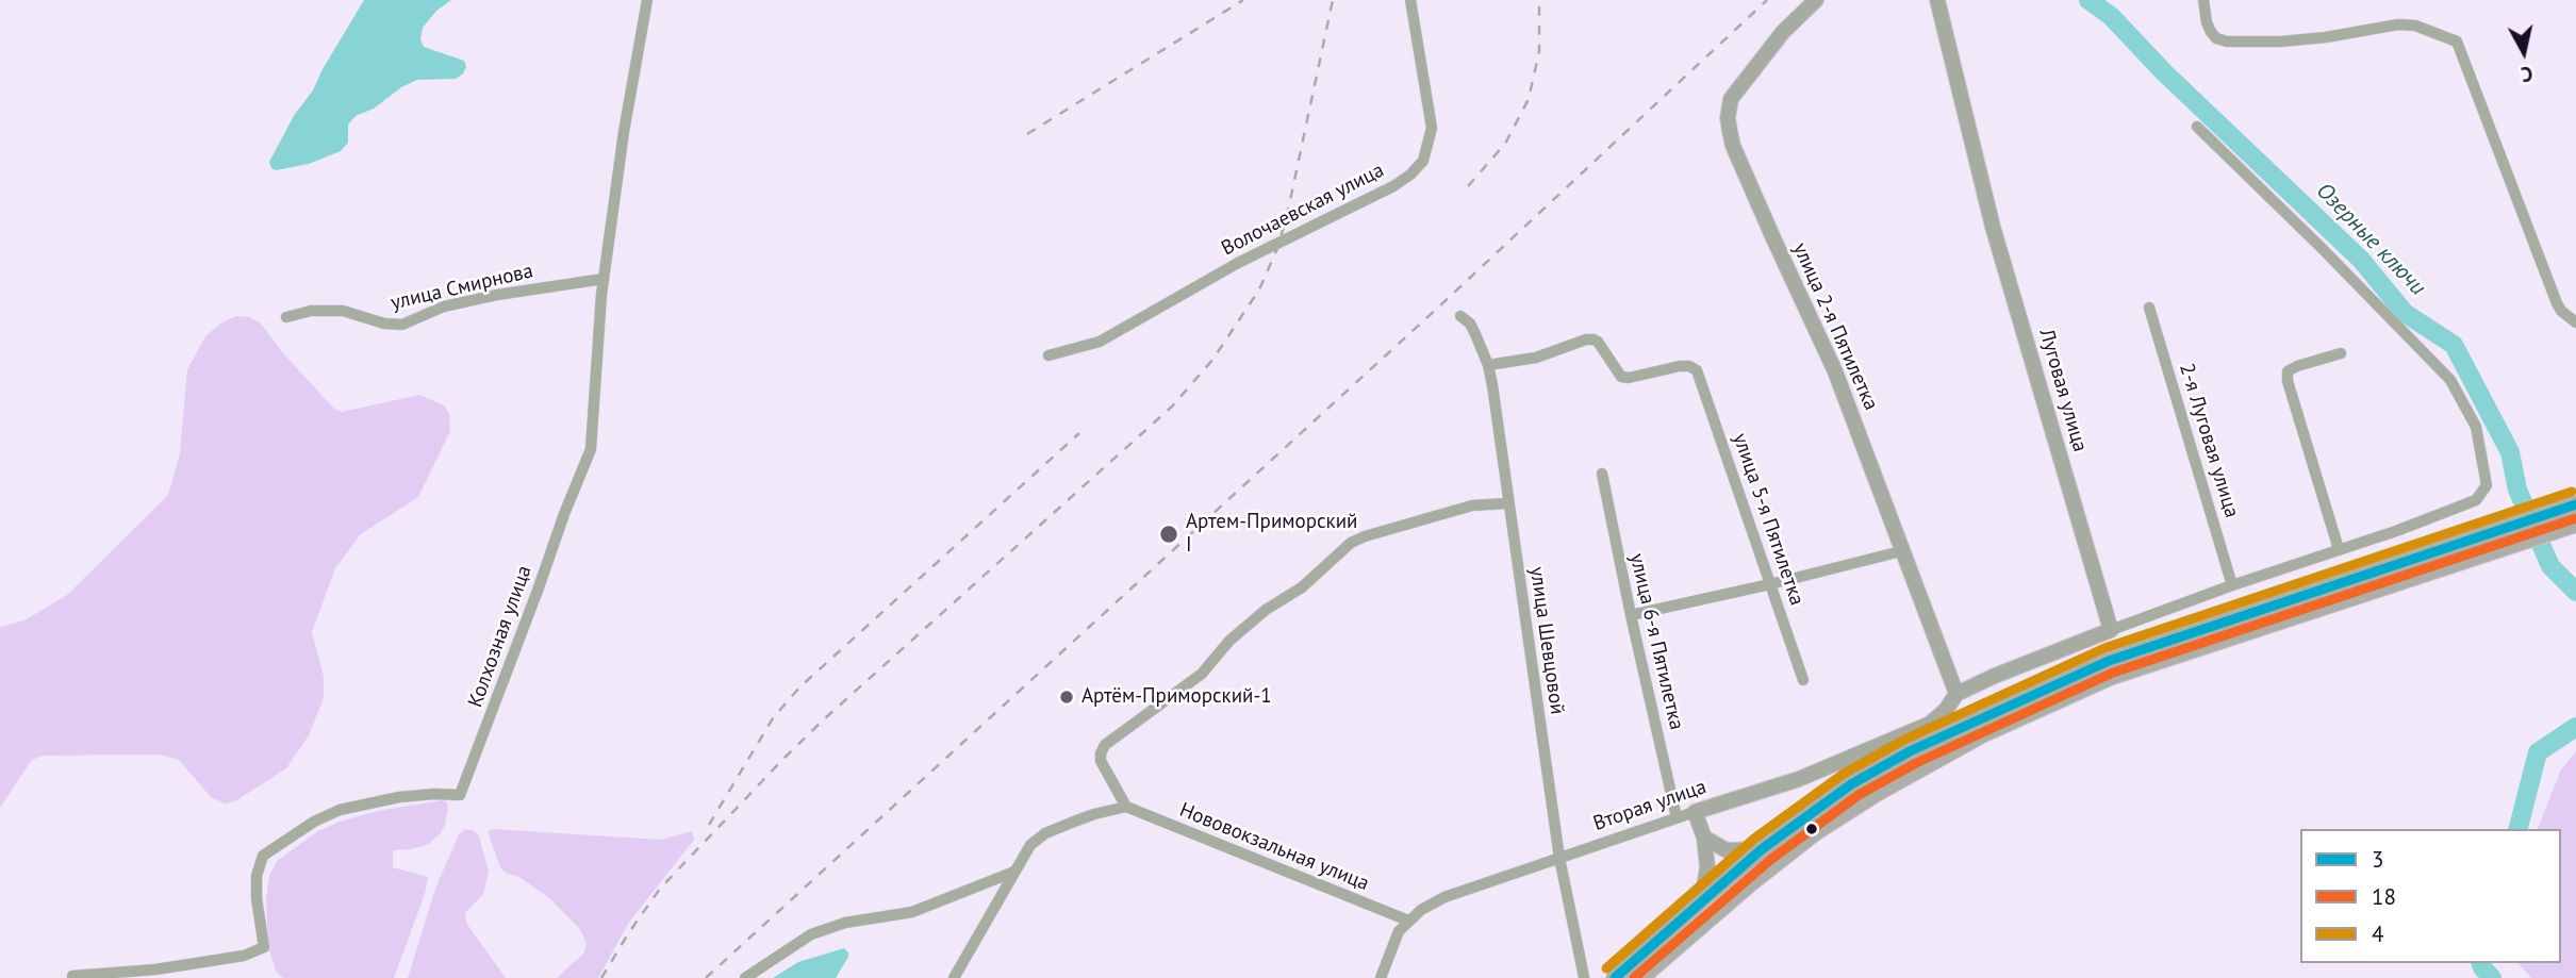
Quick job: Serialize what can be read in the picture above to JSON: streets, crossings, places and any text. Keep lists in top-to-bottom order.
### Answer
{
  "streets": {
    "main road": ["улица 2-я Пятилетка", "Луговая улица", "Вторая улица"],
    "street": [
      "Волочаевская улица",
      "улица Смирнова",
      "2-я Луговая улица",
      "улица 5-я Пятилетка",
      "Колхозная улица",
      "улица Шевцовой",
      "улица 6-я Пятилетка",
      "Нововокзальная улица"
    ]
  },
  "crossings": [
    ["улица Смирнова", "Колхозная улица"],
    ["улица 2-я Пятилетка", "Вторая улица"],
    ["улица 5-я Пятилетка", "улица Шевцовой"],
    ["улица Шевцовой", "Вторая улица"],
    ["улица 6-я Пятилетка", "Вторая улица"],
    ["Вторая улица", "Нововокзальная улица"]
  ],
  "water": ["Озерные ключи"],
  "places": ["Артем-Приморский I", "Артём-Приморский-1"],
  "lines": ["transit line 4", "transit line 3", "transit line 18"],
  "legend": ["3", "18", "4"],
  "north": "bottom"
}
